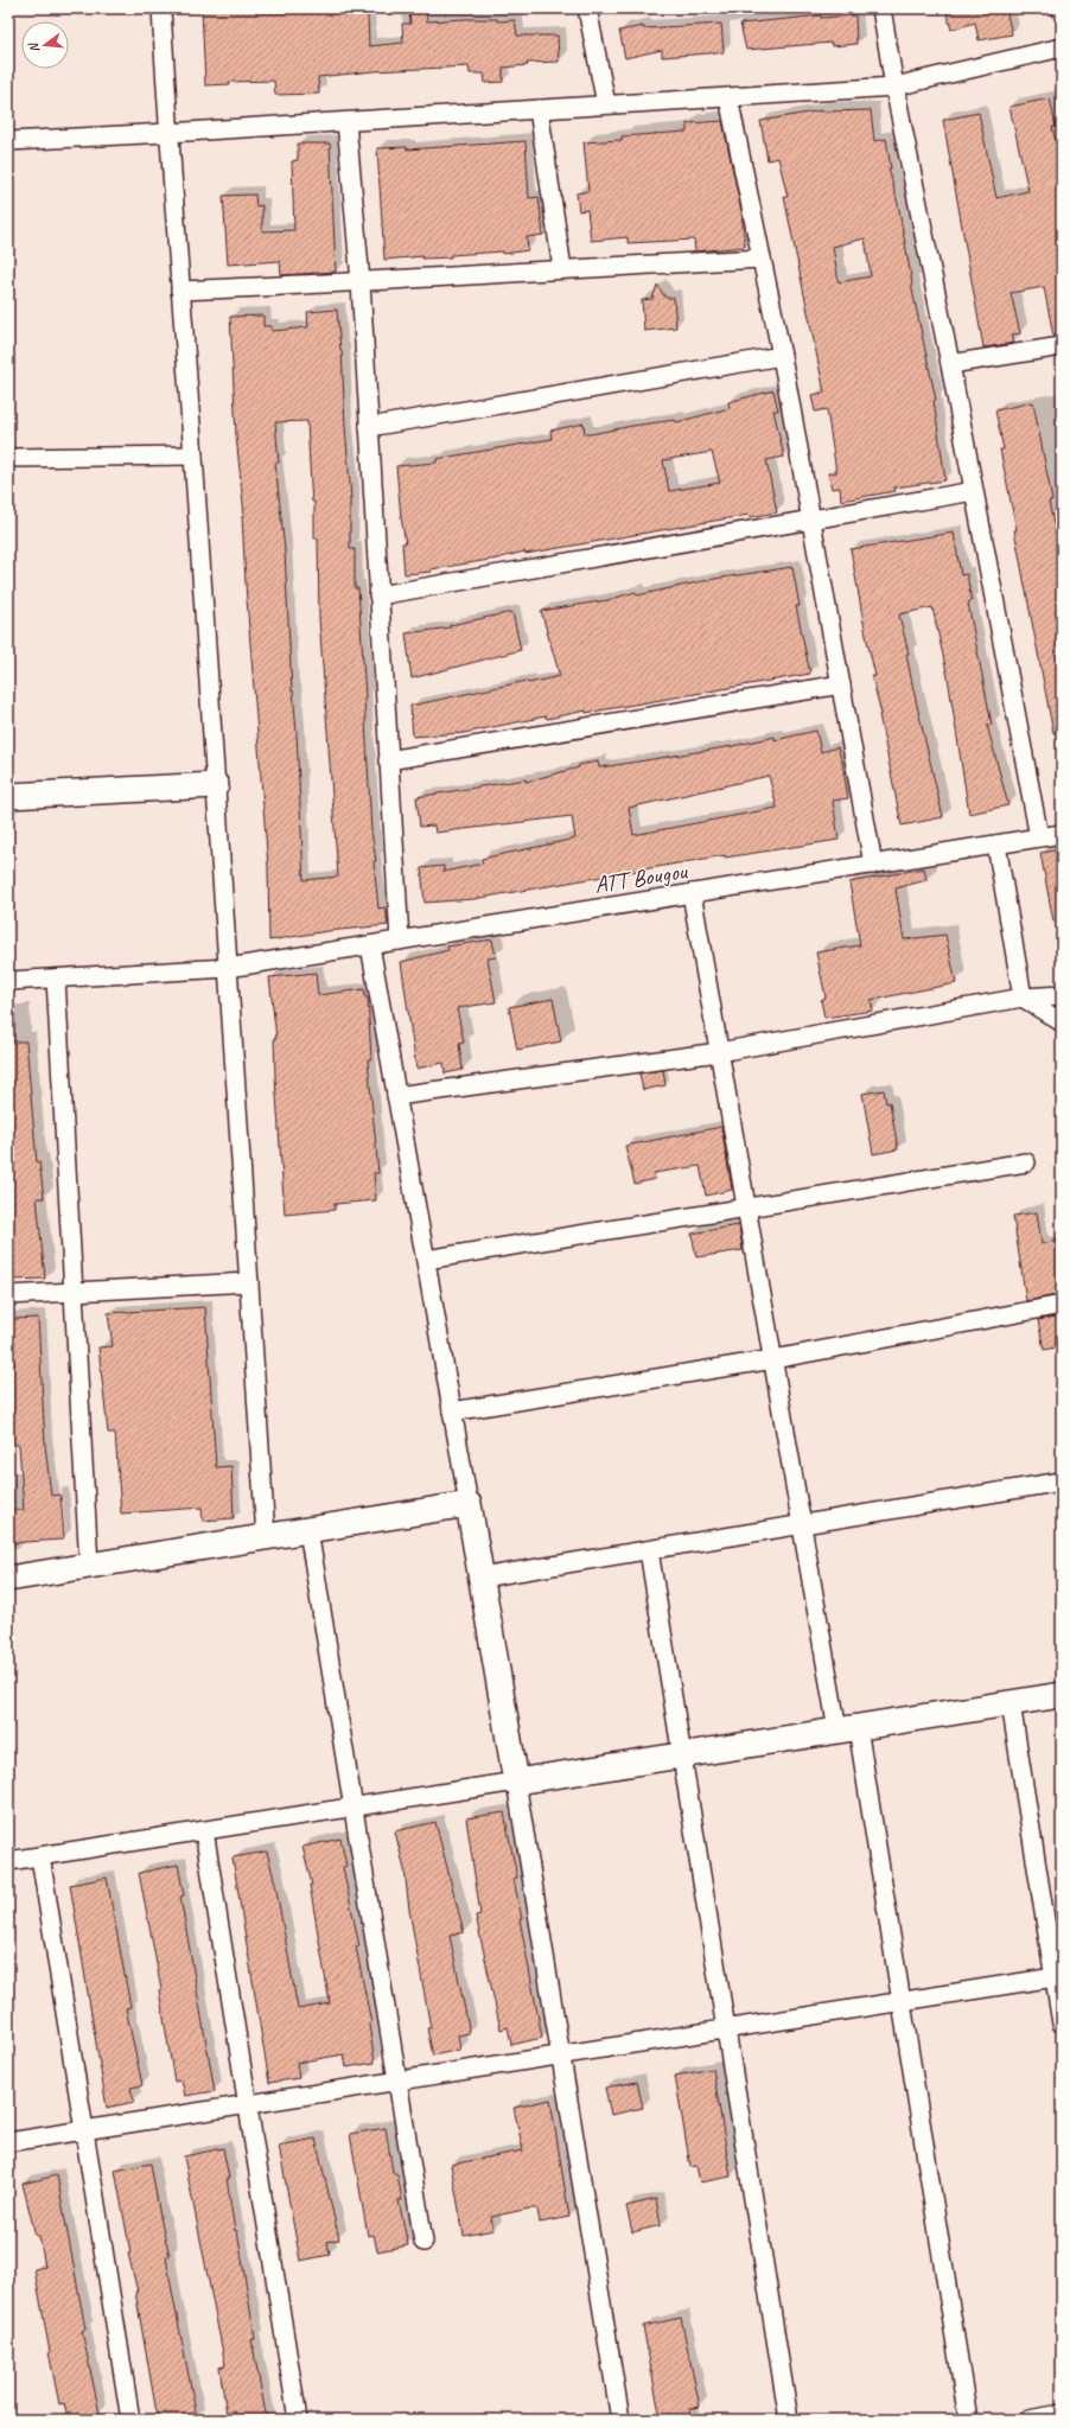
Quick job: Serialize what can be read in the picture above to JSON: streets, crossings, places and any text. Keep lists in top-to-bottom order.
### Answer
{
  "streets": {
    "street": ["ATT Bougou"]
  },
  "north": "left"
}
